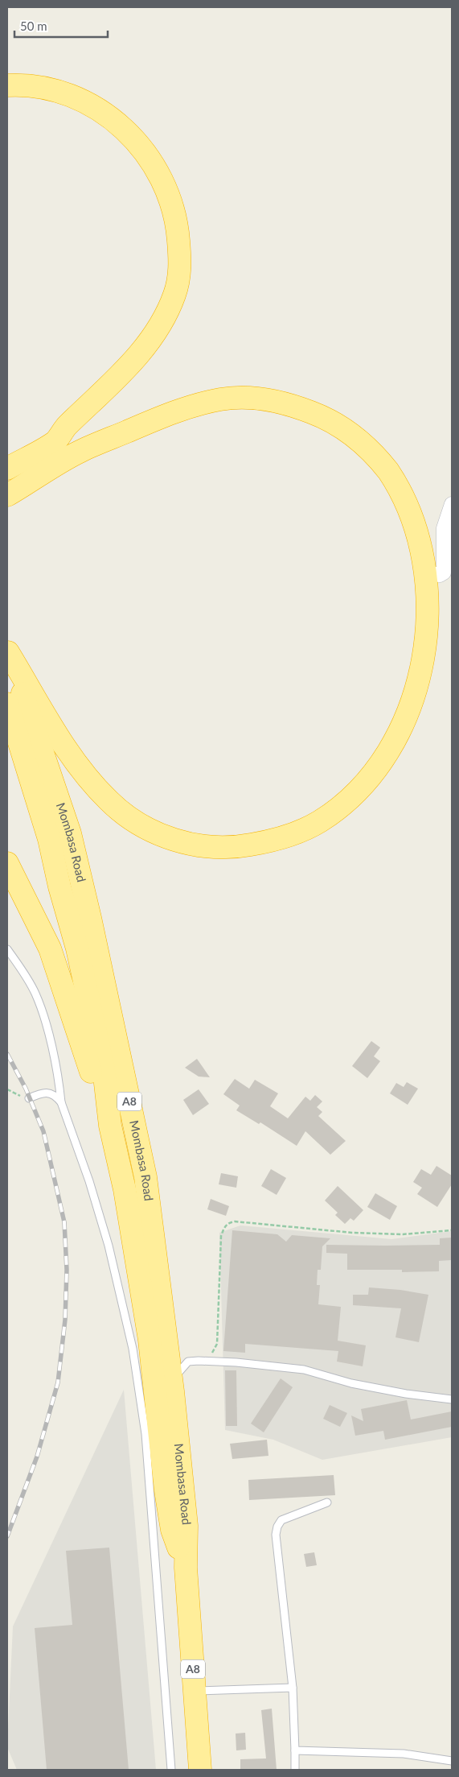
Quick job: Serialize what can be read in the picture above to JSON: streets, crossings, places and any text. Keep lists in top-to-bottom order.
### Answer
{
  "streets": {
    "highway": ["Mombasa Road", "A8"]
  },
  "scale_bar": "50 m"
}
